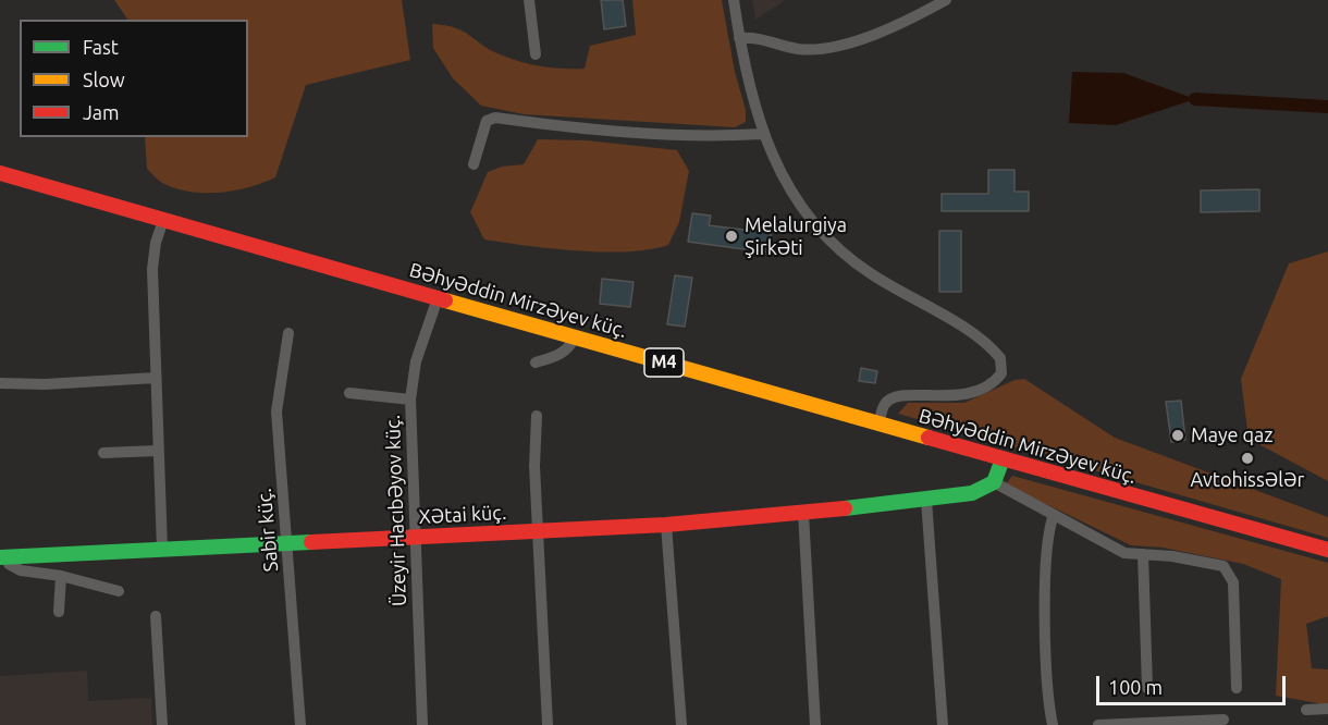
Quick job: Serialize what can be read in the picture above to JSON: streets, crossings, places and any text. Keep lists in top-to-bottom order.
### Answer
{
  "streets": {
    "main road": ["Bəhyəddin Mirzəyev küç.", "M4", "Xətai küç."],
    "street": ["Üzeyir Hacıbəyov küç.", "Sabir küç."]
  },
  "crossings": [
    ["Bəhyəddin Mirzəyev küç.", "Üzeyir Hacıbəyov küç."],
    ["Üzeyir Hacıbəyov küç.", "Xətai küç."],
    ["Xətai küç.", "Sabir küç."]
  ],
  "places": ["Melalurgiya Şirkəti", "Maye qaz", "Avtohissələr"],
  "legend": ["Fast", "Slow", "Jam"],
  "scale_bar": "100 m"
}
